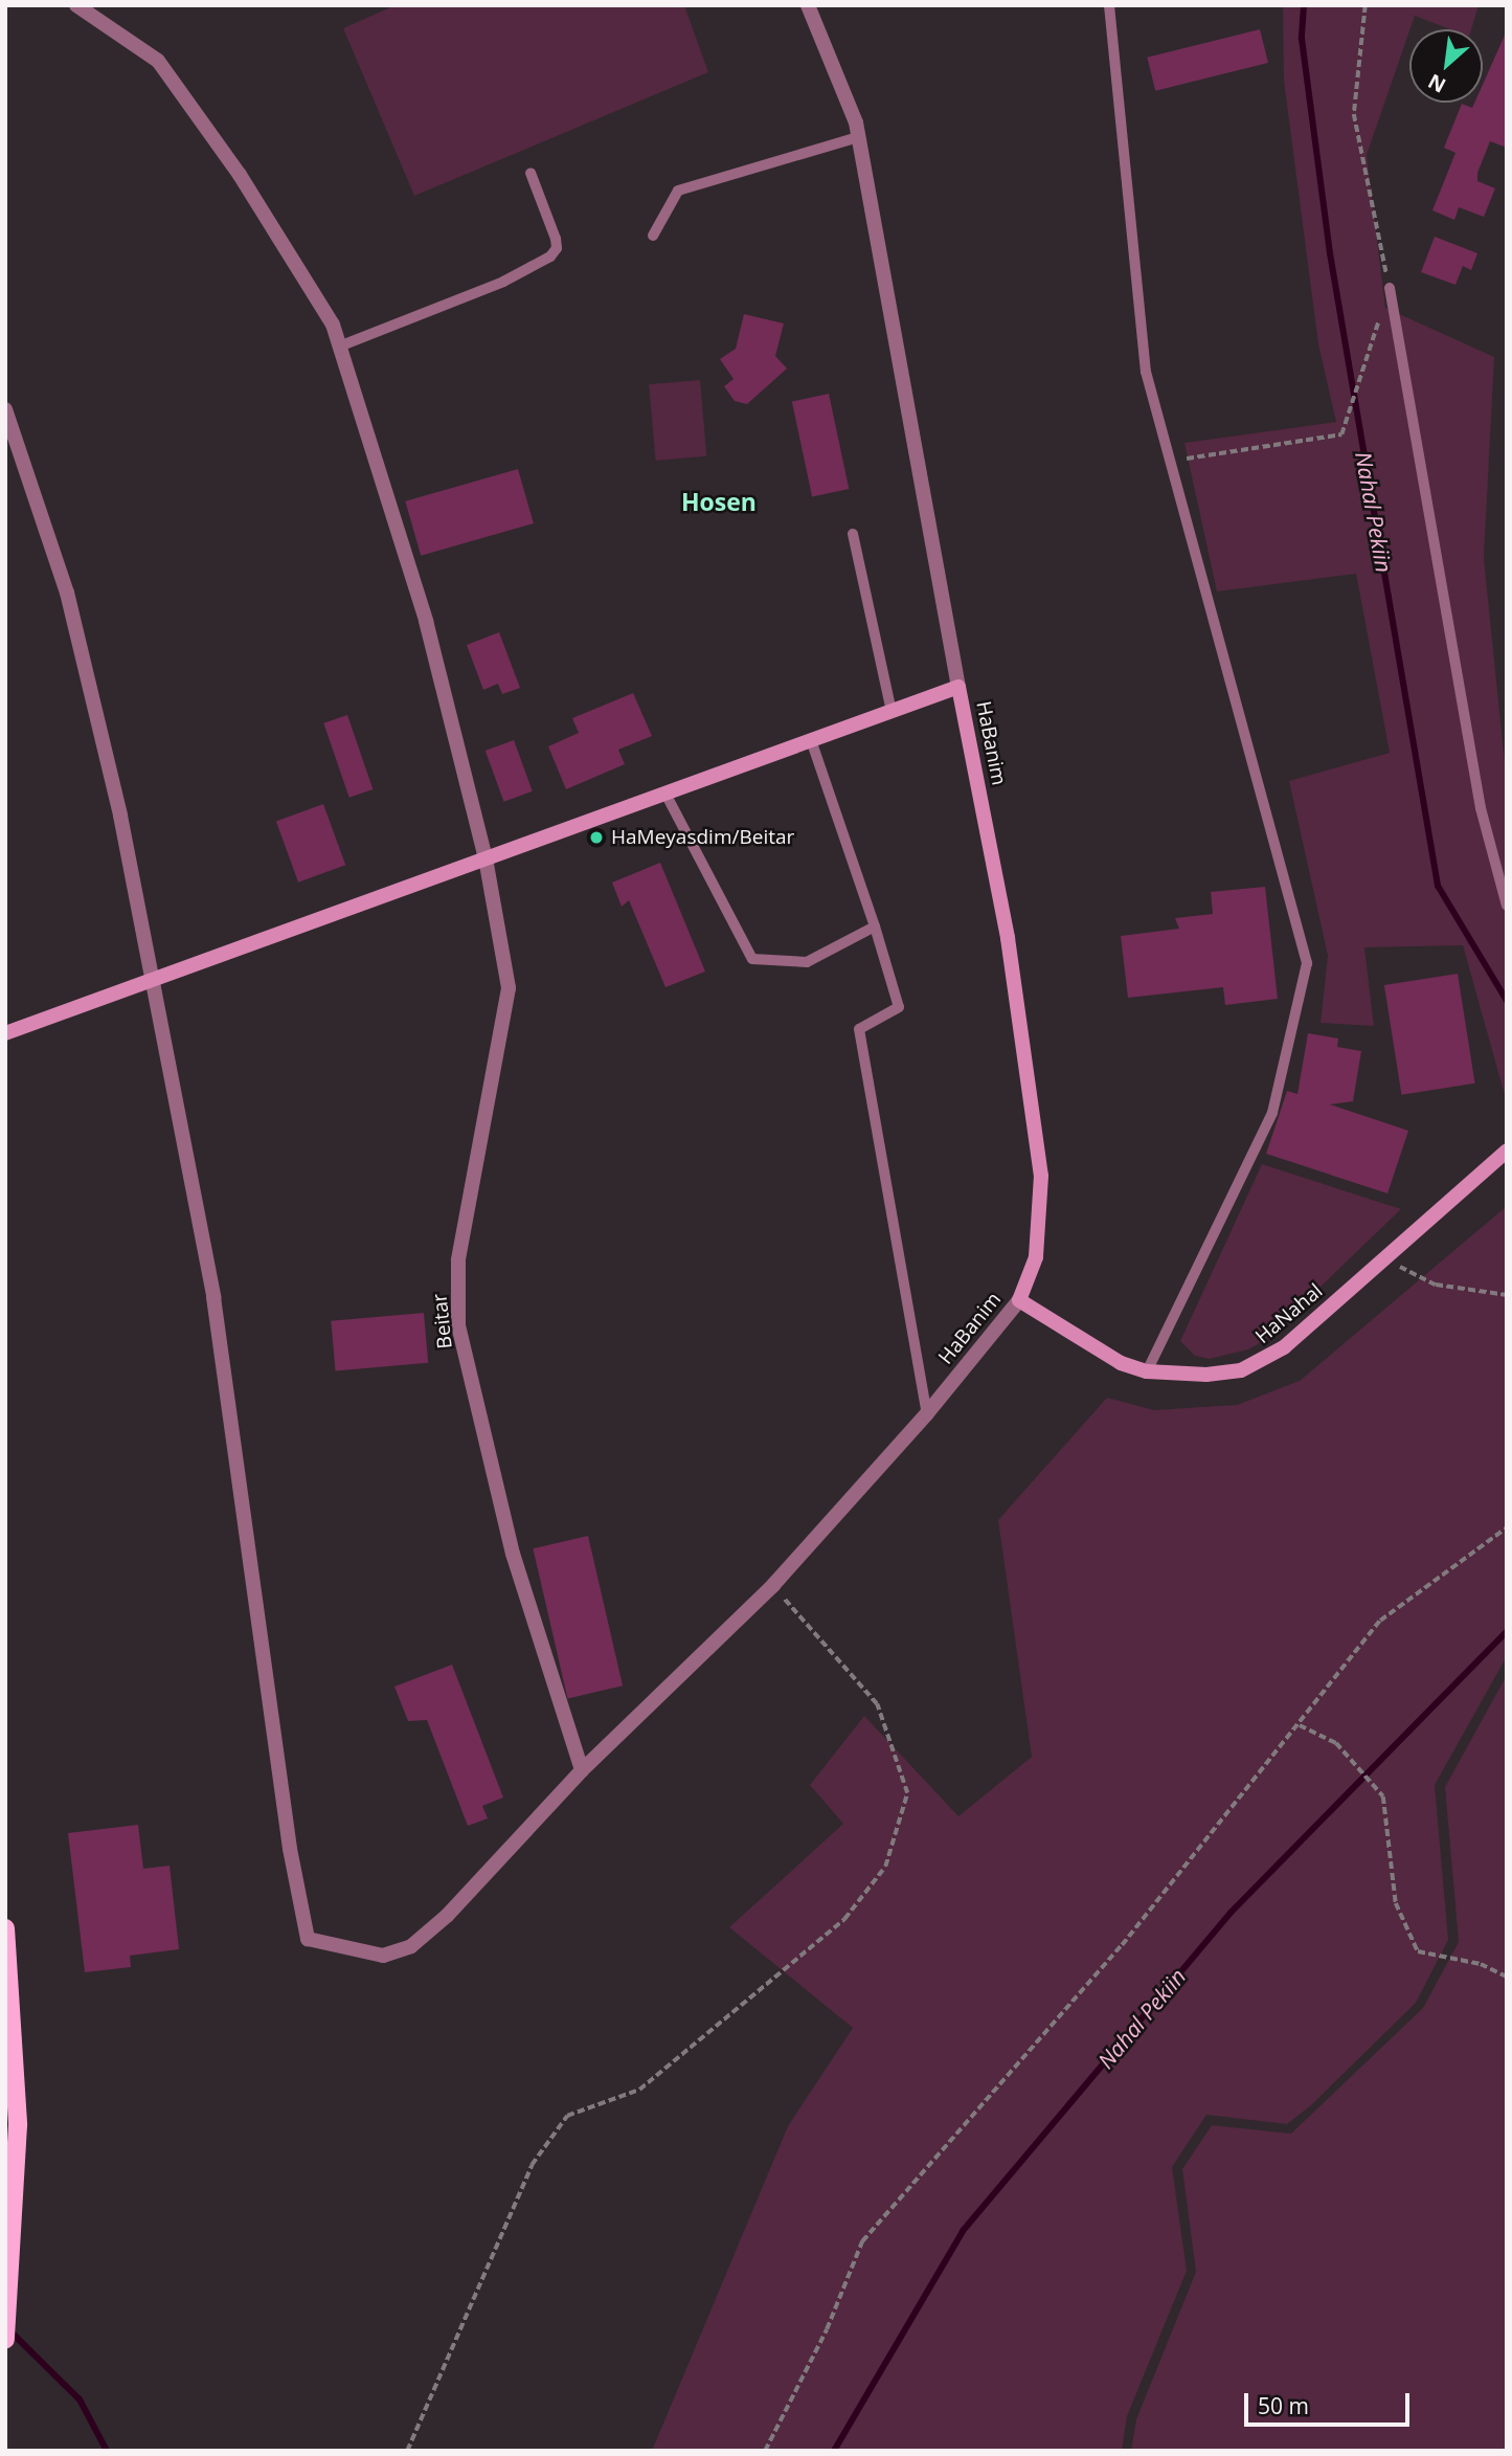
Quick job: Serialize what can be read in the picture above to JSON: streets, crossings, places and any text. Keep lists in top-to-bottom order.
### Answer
{
  "streets": {
    "street": ["HaBanim", "HaNahal", "Beitar"]
  },
  "crossings": [
    ["HaBanim", "HaNahal"],
    ["HaBanim", "Beitar"]
  ],
  "districts": ["Hosen"],
  "water": ["Nahal Pekiin"],
  "places": ["HaMeyasdim/Beitar"],
  "scale_bar": "50 m",
  "north": "bottom left"
}
